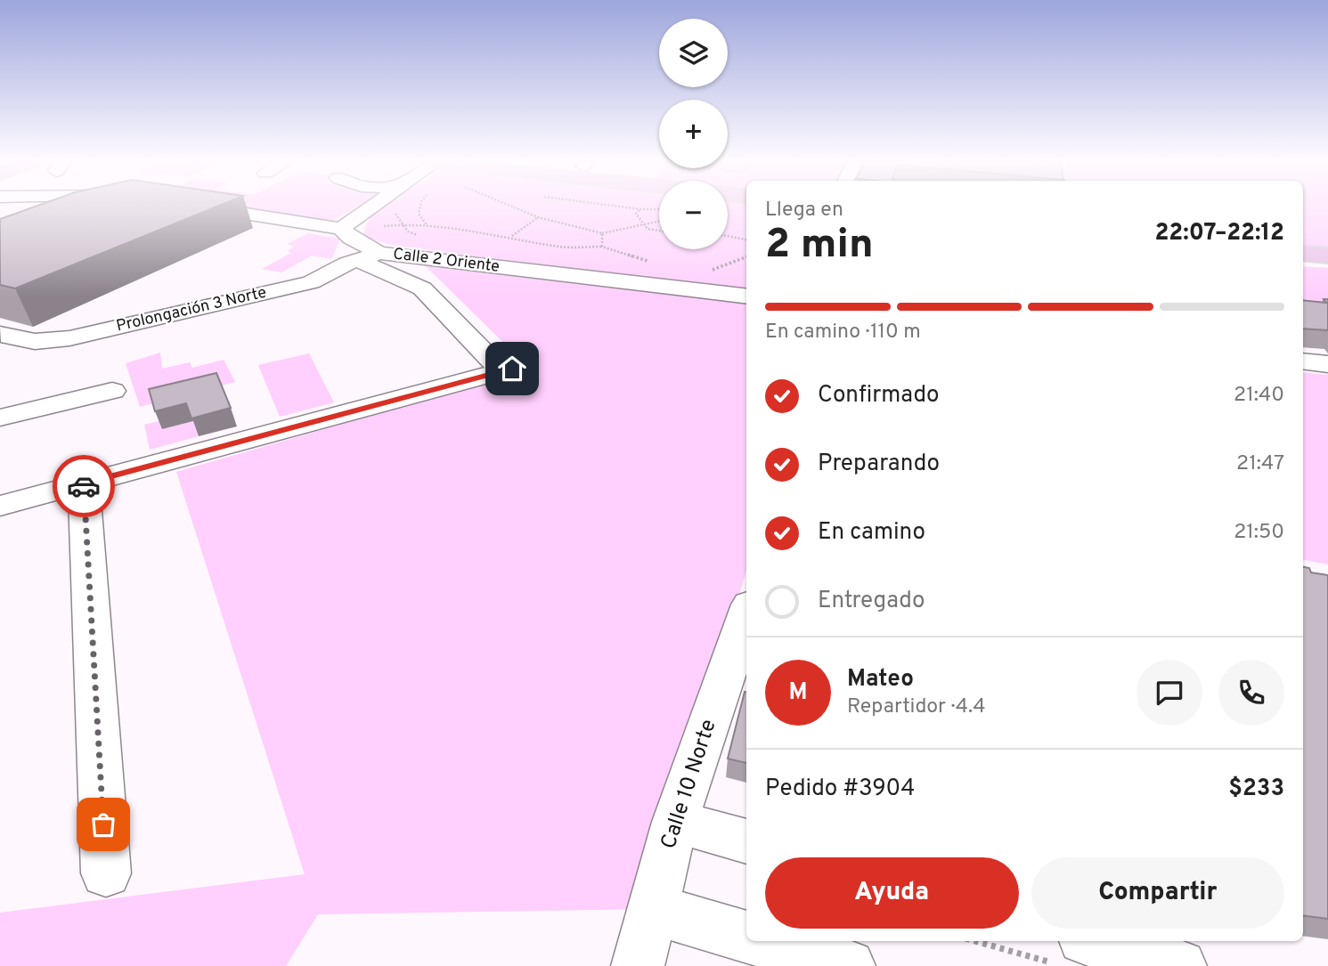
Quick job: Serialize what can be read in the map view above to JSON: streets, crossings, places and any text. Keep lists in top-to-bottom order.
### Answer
{
  "streets": {
    "street": ["Calle 2 Oriente", "Prolongación 3 Norte", "Calle 10 Norte"]
  },
  "crossings": [
    ["Calle 2 Oriente", "Prolongación 3 Norte"]
  ],
  "page": {
    "map_buttons": ["+", "−"],
    "heading": ["2 min", "Llega en", "22:07–22:12"],
    "panel": [
      "Mateo",
      "Repartidor · 4.4",
      "Pedido #3904",
      "$233"
    ],
    "bar": "En camino · 110 m",
    "list": [
      ["Confirmado", "21:40"],
      ["Preparando", "21:47"],
      ["En camino", "21:50"],
      "Entregado"
    ],
    "round": "M",
    "buttons": ["Ayuda", "Compartir"]
  }
}
